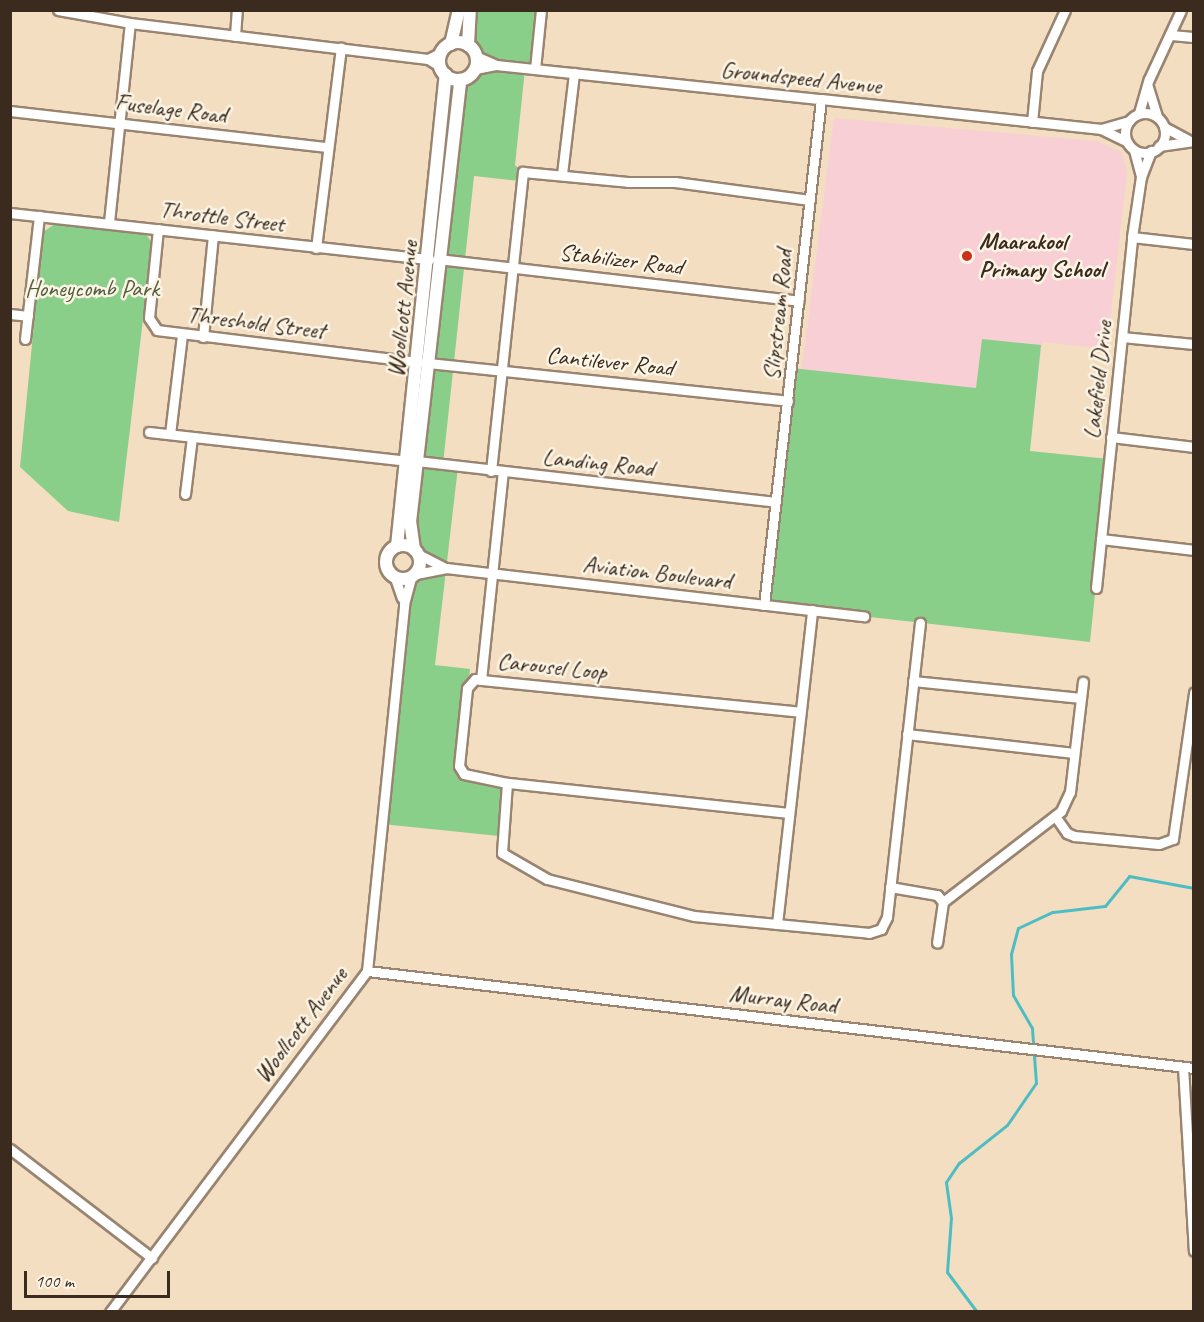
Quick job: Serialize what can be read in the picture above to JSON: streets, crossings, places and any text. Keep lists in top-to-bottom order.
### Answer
{
  "streets": {
    "main road": ["Woollcott Avenue"],
    "street": [
      "Groundspeed Avenue",
      "Fuselage Road",
      "Throttle Street",
      "Stabilizer Road",
      "Slipstream Road",
      "Threshold Street",
      "Cantilever Road",
      "Lakefield Drive",
      "Landing Road",
      "Aviation Boulevard",
      "Carousel Loop",
      "Murray Road"
    ]
  },
  "crossings": [
    ["Groundspeed Avenue", "Slipstream Road"],
    ["Groundspeed Avenue", "Lakefield Drive"],
    ["Throttle Street", "Stabilizer Road"],
    ["Throttle Street", "Woollcott Avenue"],
    ["Throttle Street", "Threshold Street"],
    ["Stabilizer Road", "Woollcott Avenue"],
    ["Stabilizer Road", "Slipstream Road"],
    ["Woollcott Avenue", "Threshold Street"],
    ["Woollcott Avenue", "Cantilever Road"],
    ["Woollcott Avenue", "Landing Road"],
    ["Woollcott Avenue", "Aviation Boulevard"],
    ["Woollcott Avenue", "Murray Road"],
    ["Slipstream Road", "Cantilever Road"],
    ["Slipstream Road", "Landing Road"],
    ["Slipstream Road", "Aviation Boulevard"],
    ["Threshold Street", "Cantilever Road"]
  ],
  "parks": ["Honeycomb Park"],
  "places": ["Maarakool Primary School"],
  "scale_bar": "100 m"
}
